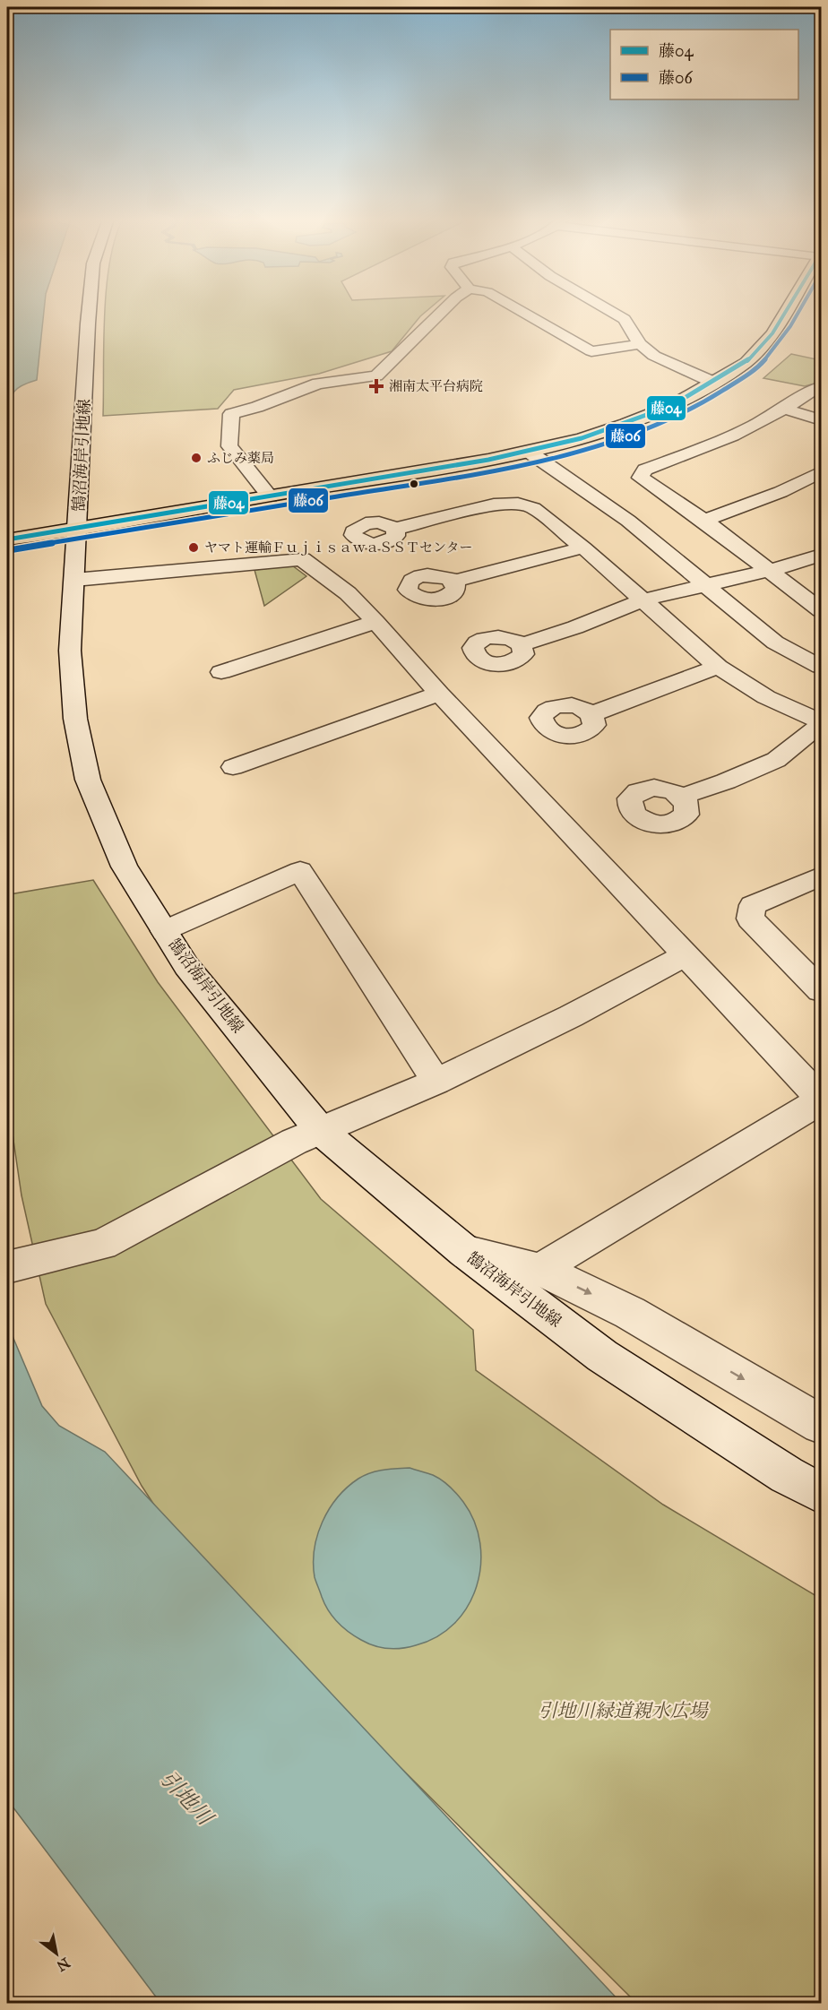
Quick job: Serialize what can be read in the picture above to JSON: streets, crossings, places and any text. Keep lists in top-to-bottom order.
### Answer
{
  "streets": {
    "street": ["鵠沼海岸引地線"]
  },
  "water": ["引地川"],
  "parks": ["引地川緑道親水広場"],
  "places": {
    "health": ["湘南太平台病院"],
    "other": ["ふじみ薬局", "ヤマト運輸ＦｕｊｉｓａｗａＳＳＴセンター"]
  },
  "lines": ["transit line 藤04", "transit line 藤06"],
  "legend": ["藤04", "藤06"],
  "north": "bottom right"
}
